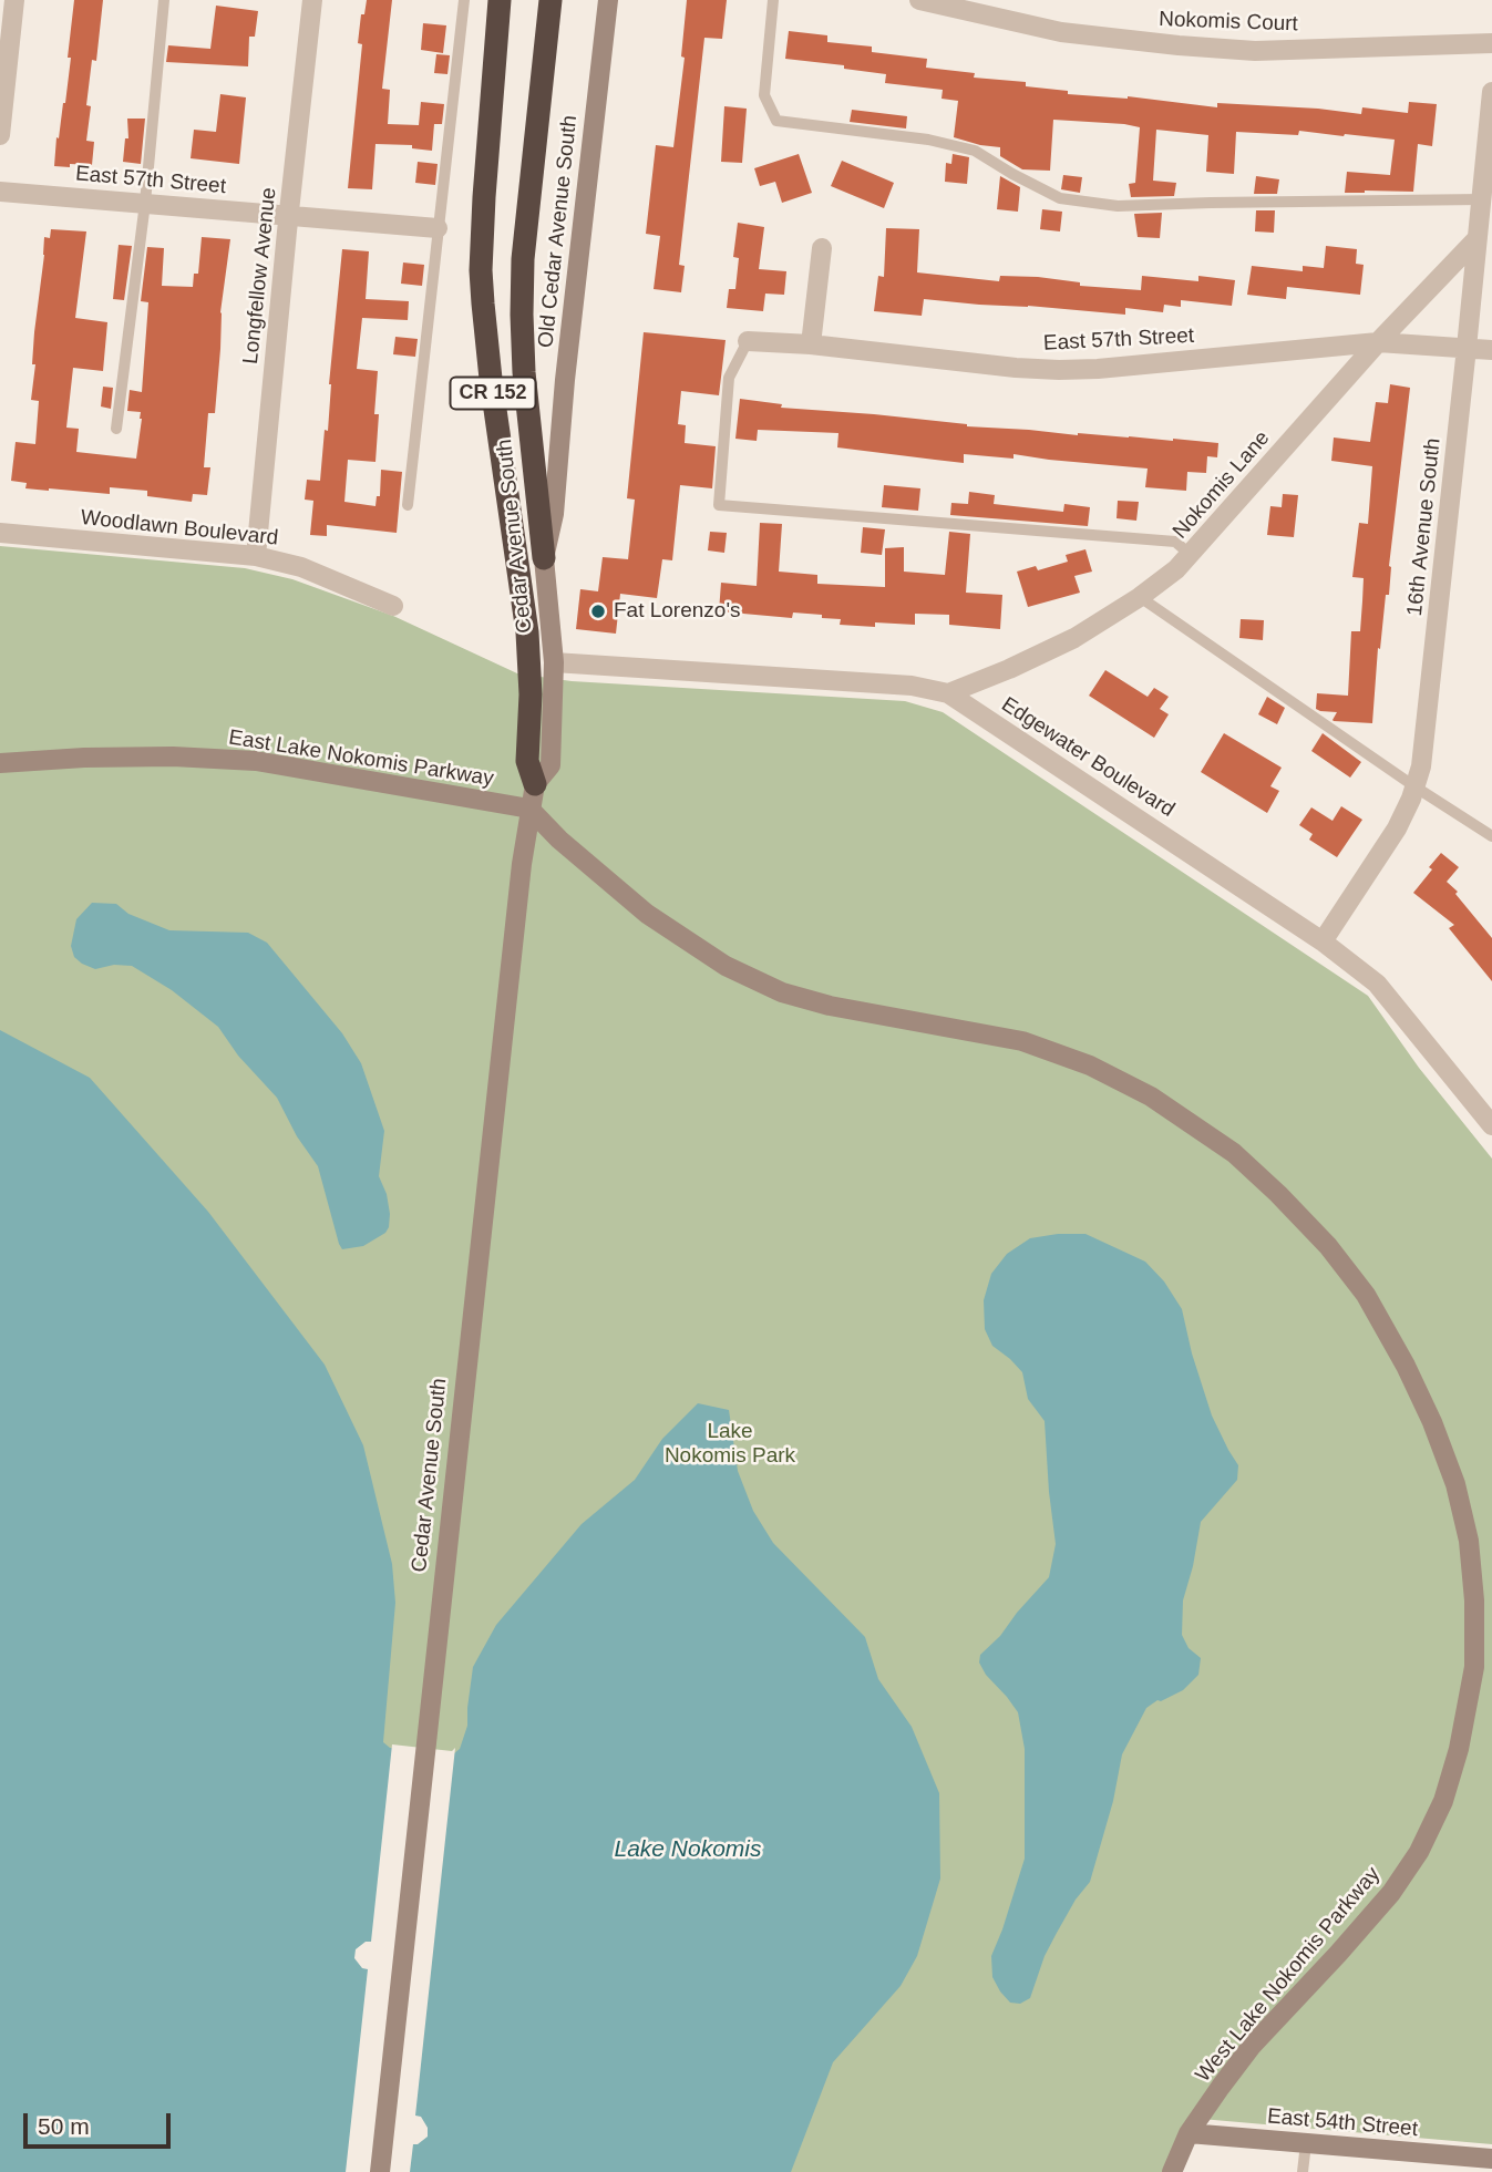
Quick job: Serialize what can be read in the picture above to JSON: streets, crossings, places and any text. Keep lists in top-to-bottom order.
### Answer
{
  "streets": {
    "highway": ["CR 152", "Cedar Avenue South"],
    "street": [
      "Nokomis Court",
      "East 57th Street",
      "Old Cedar Avenue South",
      "Longfellow Avenue",
      "Nokomis Lane",
      "16th Avenue South",
      "Woodlawn Boulevard",
      "Edgewater Boulevard",
      "East Lake Nokomis Parkway",
      "West Lake Nokomis Parkway",
      "East 54th Street"
    ]
  },
  "crossings": [
    ["East 57th Street", "Longfellow Avenue"],
    ["East 57th Street", "Nokomis Lane"],
    ["East 57th Street", "16th Avenue South"],
    ["Old Cedar Avenue South", "Cedar Avenue South"],
    ["Longfellow Avenue", "Woodlawn Boulevard"],
    ["Nokomis Lane", "16th Avenue South"],
    ["Nokomis Lane", "Edgewater Boulevard"],
    ["16th Avenue South", "Edgewater Boulevard"],
    ["Cedar Avenue South", "Edgewater Boulevard"],
    ["Cedar Avenue South", "East Lake Nokomis Parkway"],
    ["Cedar Avenue South", "West Lake Nokomis Parkway"],
    ["East Lake Nokomis Parkway", "West Lake Nokomis Parkway"],
    ["West Lake Nokomis Parkway", "East 54th Street"]
  ],
  "water": ["Lake Nokomis"],
  "parks": ["Lake Nokomis Park"],
  "places": ["Fat Lorenzo's"],
  "scale_bar": "50 m"
}
